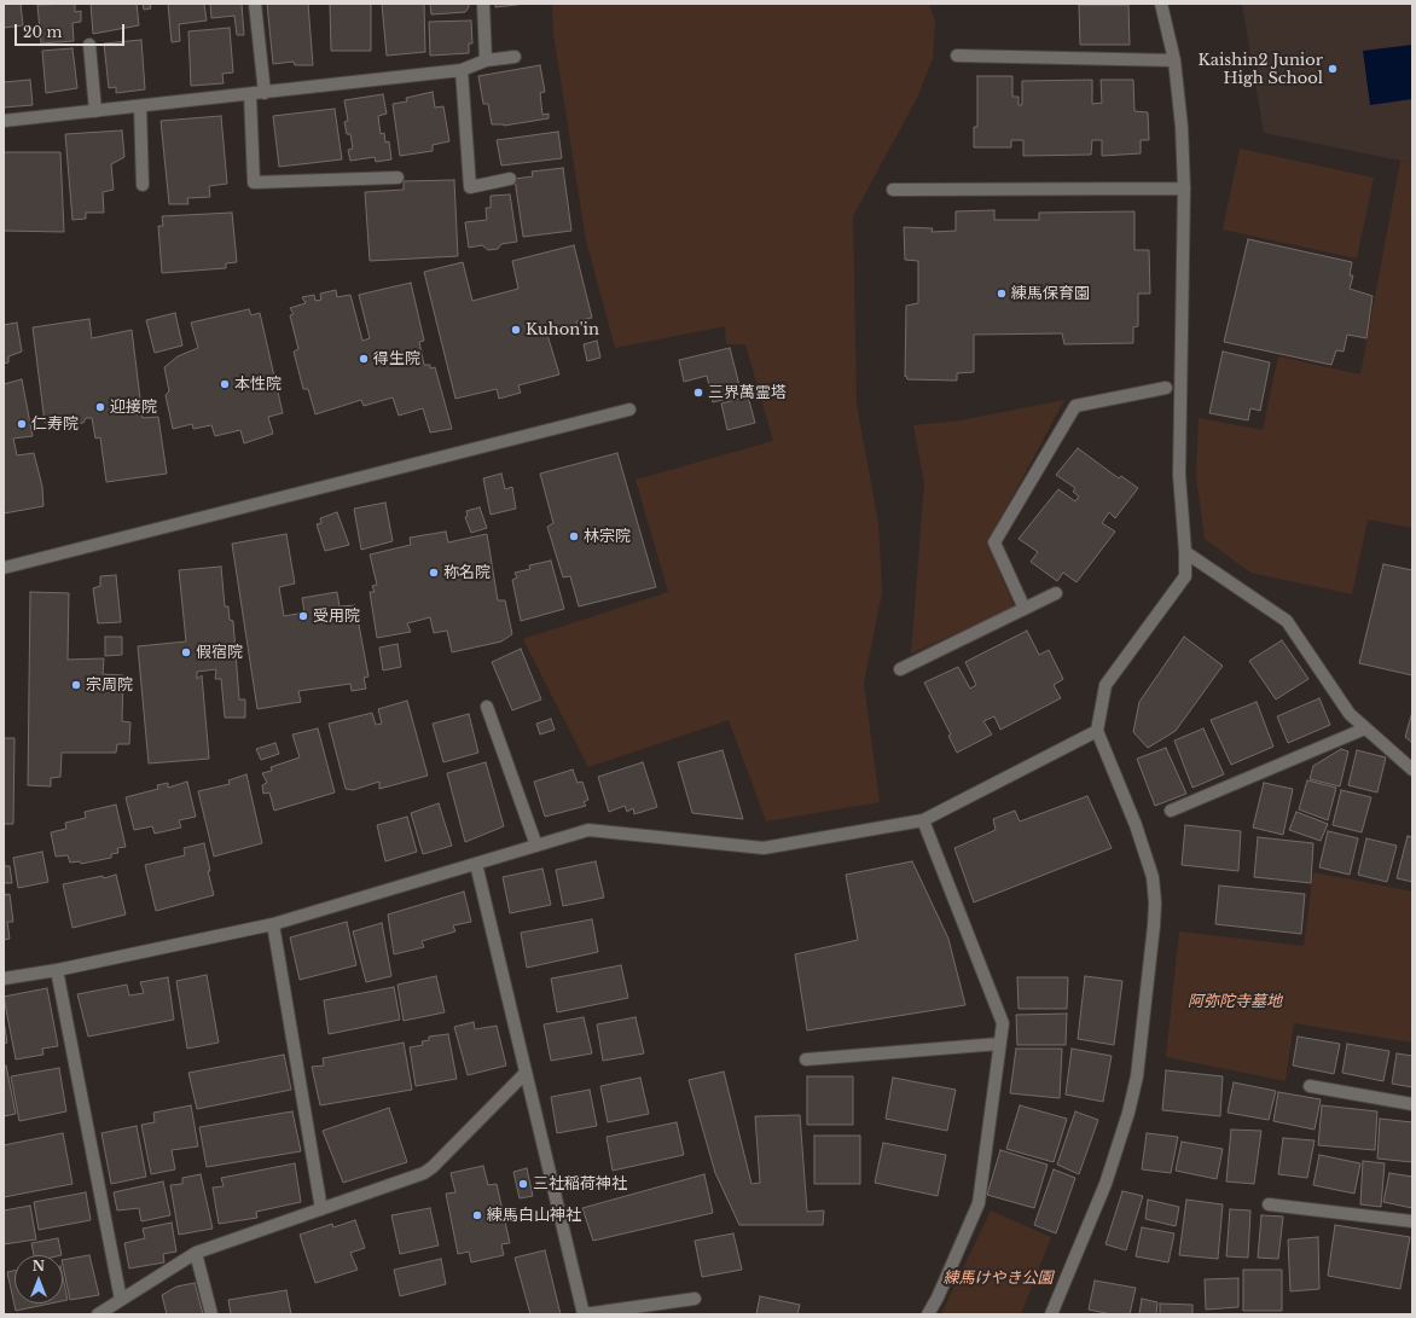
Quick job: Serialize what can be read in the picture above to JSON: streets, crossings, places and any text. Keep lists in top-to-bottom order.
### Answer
{
  "parks": ["阿弥陀寺墓地", "練馬けやき公園"],
  "places": [
    "Kaishin2 Junior High School",
    "練馬保育園",
    "Kuhon'in",
    "得生院",
    "本性院",
    "三界萬霊塔",
    "迎接院",
    "仁寿院",
    "林宗院",
    "称名院",
    "受用院",
    "假宿院",
    "宗周院",
    "三社稲荷神社",
    "練馬白山神社"
  ],
  "scale_bar": "20 m",
  "north": "top"
}
